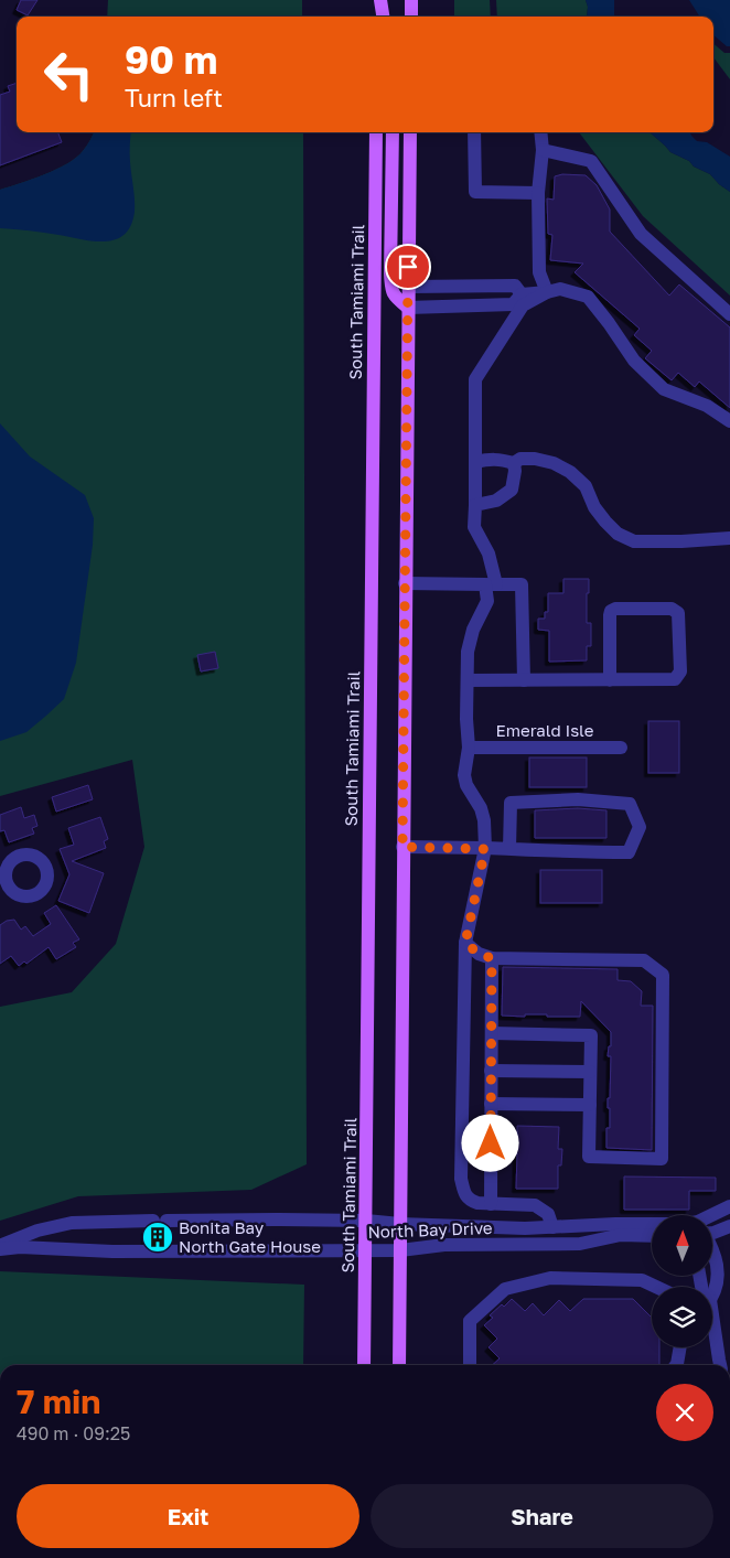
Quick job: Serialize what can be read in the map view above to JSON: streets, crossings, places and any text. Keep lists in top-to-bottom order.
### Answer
{
  "streets": {
    "main road": ["South Tamiami Trail"],
    "street": ["Emerald Isle", "North Bay Drive"]
  },
  "crossings": [
    ["South Tamiami Trail", "North Bay Drive"]
  ],
  "places": {
    "building": ["Bonita Bay North Gate House"]
  },
  "north": "top",
  "page": {
    "turn": ["90 m", "Turn left"],
    "heading": ["7 min", "490 m · 09:25"],
    "buttons": ["Exit", "Share"]
  }
}
